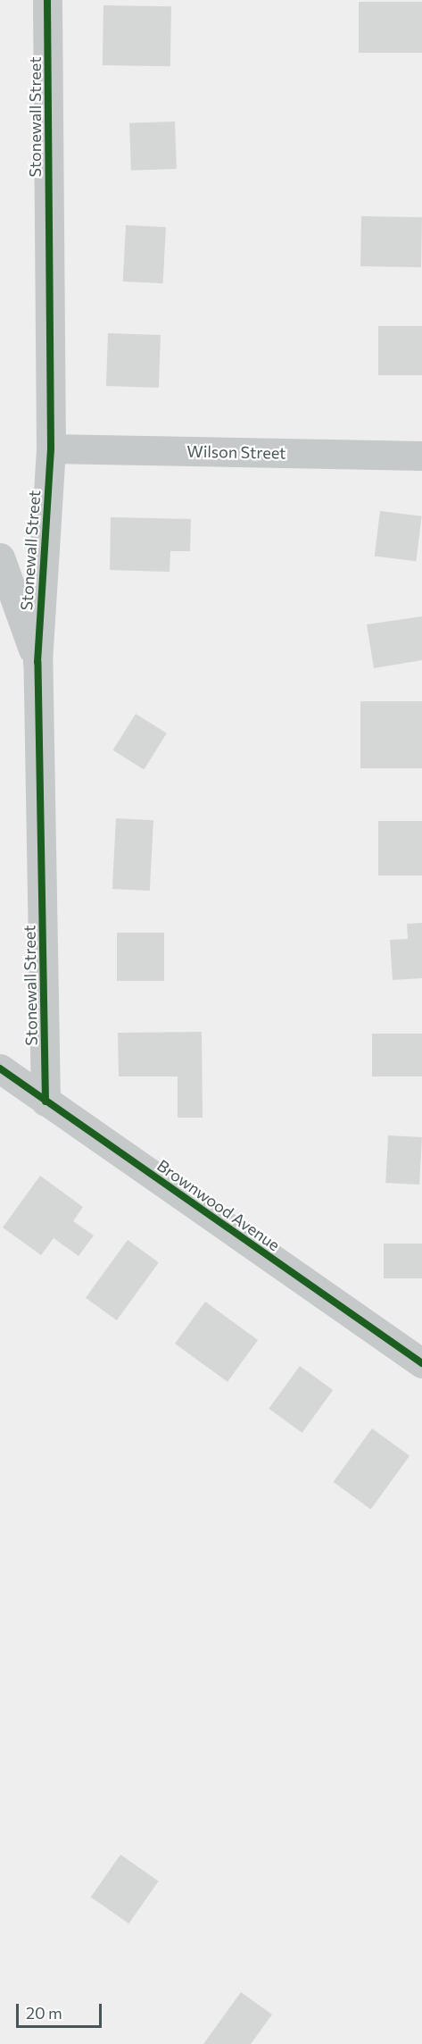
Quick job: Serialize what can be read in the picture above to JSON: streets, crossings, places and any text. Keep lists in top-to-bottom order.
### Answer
{
  "streets": {
    "street": ["Stonewall Street", "Wilson Street", "Brownwood Avenue"]
  },
  "crossings": [
    ["Stonewall Street", "Wilson Street"],
    ["Stonewall Street", "Brownwood Avenue"]
  ],
  "scale_bar": "20 m"
}
